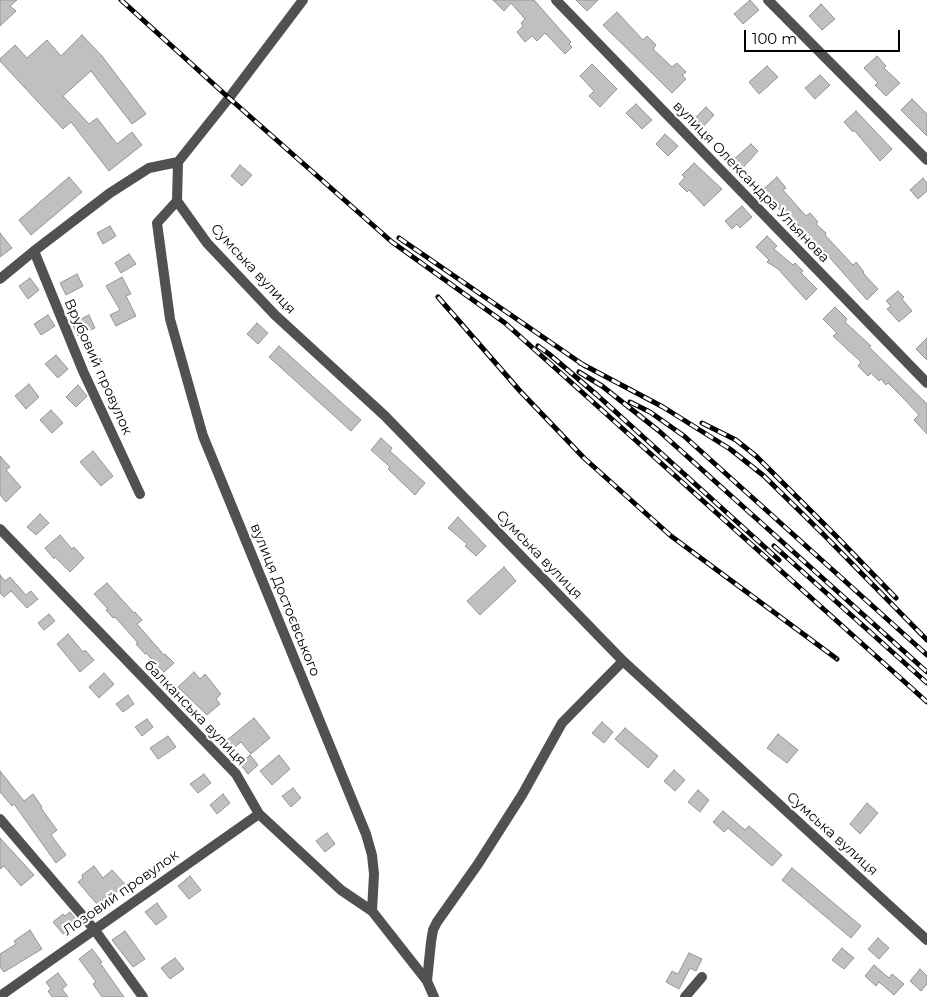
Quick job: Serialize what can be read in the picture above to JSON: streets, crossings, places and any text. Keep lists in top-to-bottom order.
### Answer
{
  "streets": {
    "street": [
      "вулиця Олександра Ульянова",
      "Сумська вулиця",
      "Врубовий провулок",
      "вулиця Достоєвського",
      "балканська вулиця",
      "Лозовий провулок"
    ]
  },
  "crossings": [
    ["Сумська вулиця", "вулиця Достоєвського"],
    ["вулиця Достоєвського", "балканська вулиця"],
    ["балканська вулиця", "Лозовий провулок"]
  ],
  "scale_bar": "100 m"
}
